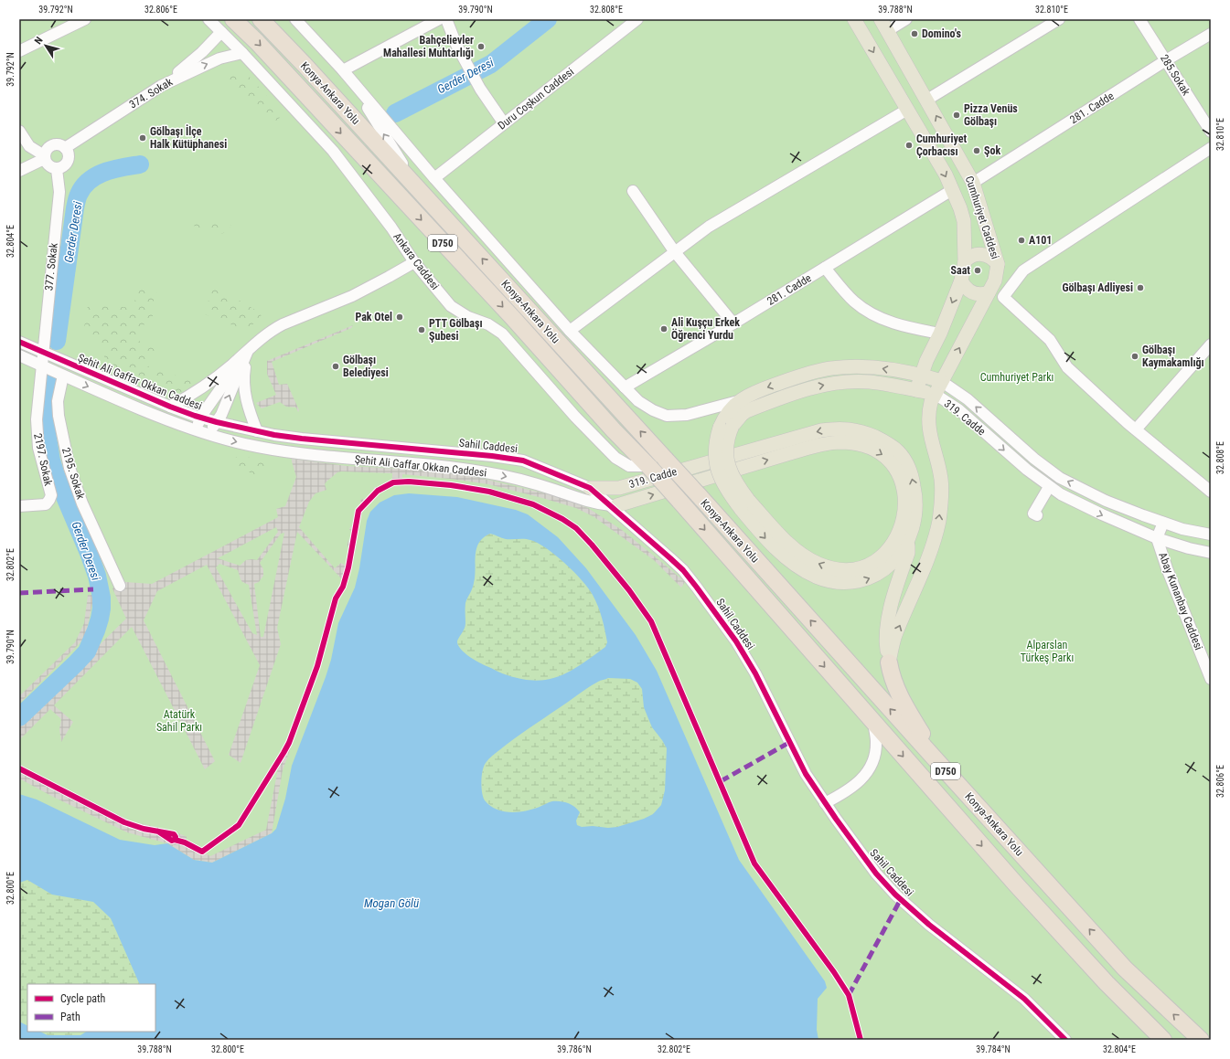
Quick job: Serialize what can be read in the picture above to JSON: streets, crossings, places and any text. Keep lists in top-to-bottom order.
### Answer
{
  "streets": {
    "highway": ["Konya-Ankara Yolu", "D750"],
    "main road": ["Cumhuriyet Caddesi", "319. Cadde"],
    "street": [
      "285.Sokak",
      "374. Sokak",
      "Duru Coşkun Caddesi",
      "281. Cadde",
      "Ankara Caddesi",
      "377. Sokak",
      "Şehit Ali Gaffar Okkan Caddesi",
      "Sahil Caddesi",
      "2197. Sokak",
      "2195. Sokak",
      "Abay Kunanbay Caddesi"
    ]
  },
  "crossings": [
    ["285.Sokak", "281. Cadde"],
    ["374. Sokak", "Ankara Caddesi"],
    ["374. Sokak", "377. Sokak"],
    ["281. Cadde", "Cumhuriyet Caddesi"],
    ["281. Cadde", "319. Cadde"],
    ["Cumhuriyet Caddesi", "319. Cadde"],
    ["D750", "Ankara Caddesi"],
    ["377. Sokak", "Şehit Ali Gaffar Okkan Caddesi"],
    ["377. Sokak", "2197. Sokak"],
    ["Şehit Ali Gaffar Okkan Caddesi", "319. Cadde"],
    ["Şehit Ali Gaffar Okkan Caddesi", "Sahil Caddesi"],
    ["Şehit Ali Gaffar Okkan Caddesi", "2197. Sokak"],
    ["Şehit Ali Gaffar Okkan Caddesi", "2195. Sokak"],
    ["319. Cadde", "Sahil Caddesi"],
    ["319. Cadde", "Abay Kunanbay Caddesi"]
  ],
  "water": ["Gerder Deresi", "Mogan Gölü"],
  "parks": ["Cumhuriyet Parkı", "Alparslan Türkeş Parkı", "Atatürk Sahil Parkı"],
  "places": [
    "Domino's",
    "Bahçelievler Mahallesi Muhtarlığı",
    "Pizza Venüs Gölbaşı",
    "Gölbaşı İlçe Halk Kütüphanesi",
    "Cumhuriyet Çorbacısı",
    "Şok",
    "A101",
    "Saat",
    "Gölbaşı Adliyesi",
    "Pak Otel",
    "Ali Kuşçu Erkek Öğrenci Yurdu",
    "PTT Gölbaşı Şubesi",
    "Gölbaşı Kaymakamlığı",
    "Gölbaşı Belediyesi"
  ],
  "legend": ["Cycle path", "Path"],
  "north": "top left",
  "coordinates": [
    "39.792°N",
    "32.806°E",
    "39.790°N",
    "32.808°E",
    "39.788°N",
    "32.810°E",
    "32.804°E",
    "32.802°E",
    "32.800°E",
    "39.786°N",
    "39.784°N"
  ]
}
